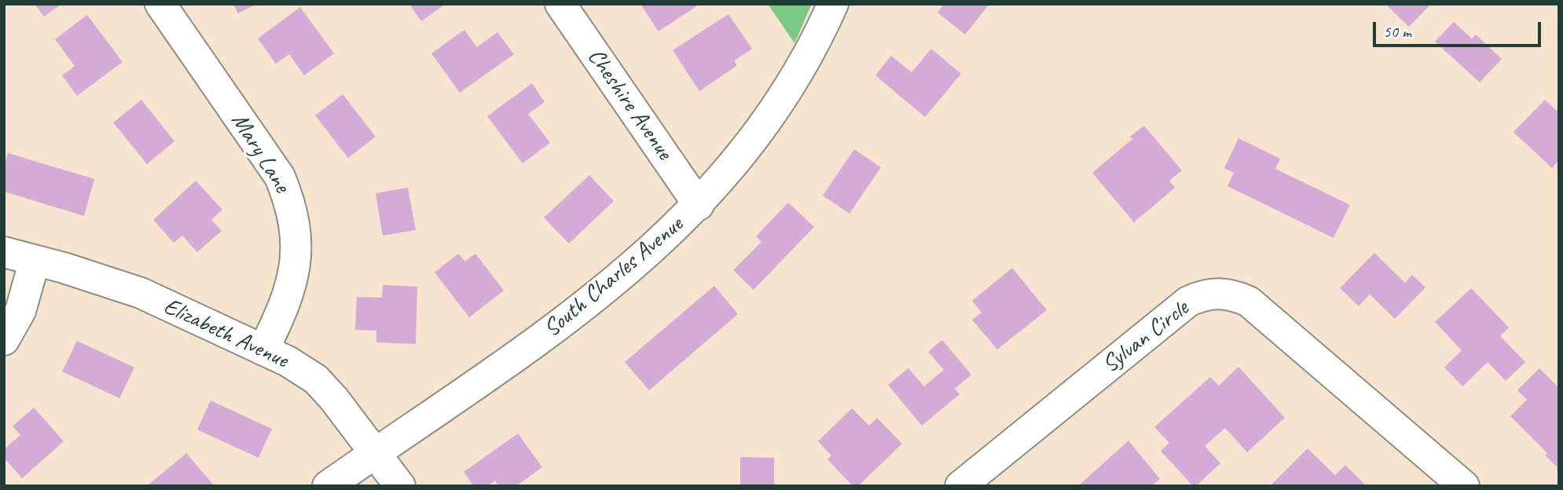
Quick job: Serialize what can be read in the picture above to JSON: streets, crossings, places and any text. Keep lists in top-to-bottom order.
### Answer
{
  "streets": {
    "street": [
      "Cheshire Avenue",
      "Mary Lane",
      "South Charles Avenue",
      "Elizabeth Avenue",
      "Sylvan Circle"
    ]
  },
  "crossings": [
    ["Cheshire Avenue", "South Charles Avenue"],
    ["Mary Lane", "Elizabeth Avenue"],
    ["South Charles Avenue", "Elizabeth Avenue"]
  ],
  "scale_bar": "50 m"
}
